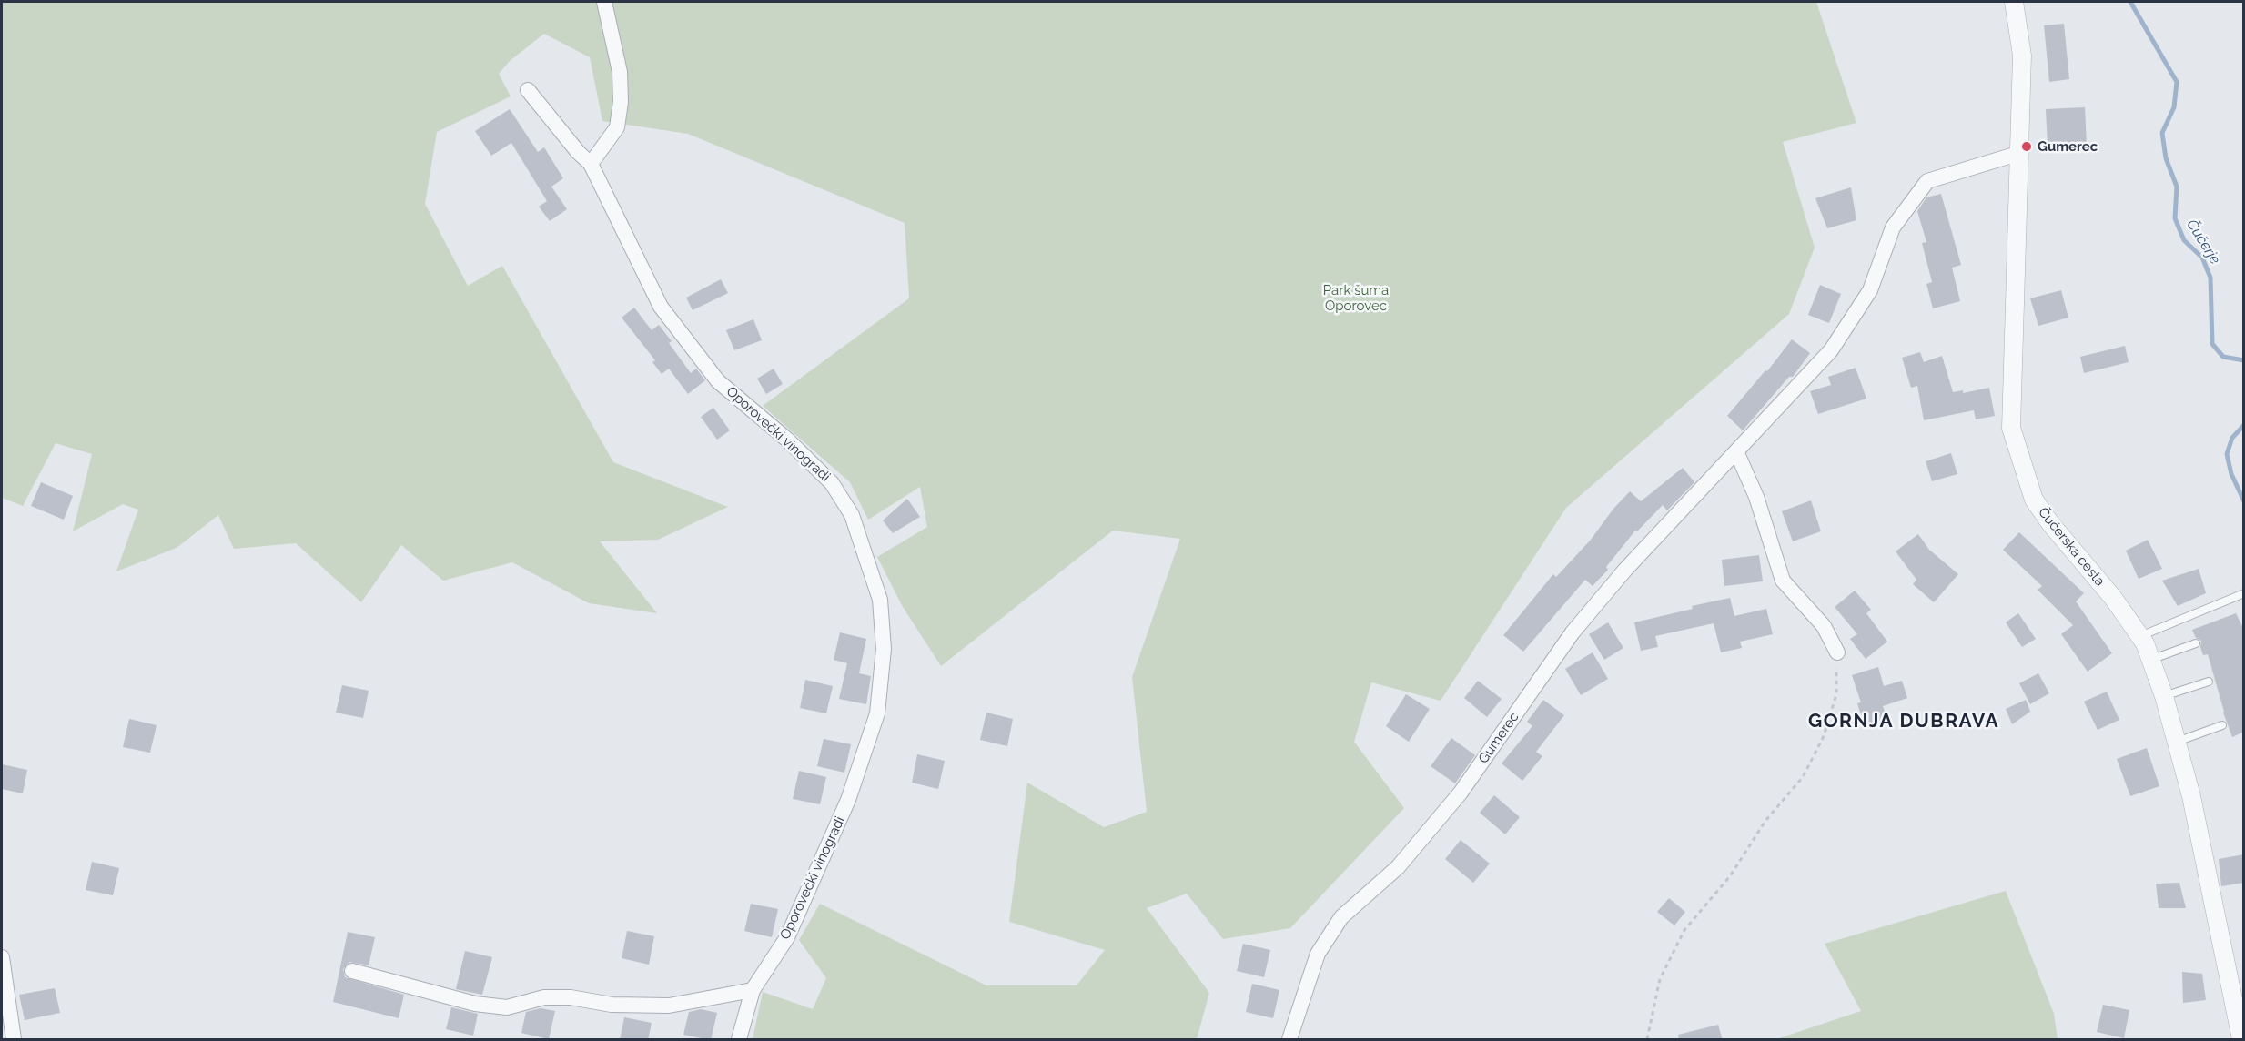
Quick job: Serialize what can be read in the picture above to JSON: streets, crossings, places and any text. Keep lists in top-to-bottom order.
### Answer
{
  "streets": {
    "street": ["Oporovečki vinogradi", "Čučerska cesta", "Gumerec"]
  },
  "crossings": [
    ["Čučerska cesta", "Gumerec"]
  ],
  "districts": ["GORNJA DUBRAVA"],
  "water": ["Čučerje"],
  "parks": ["Park šuma Oporovec"],
  "places": ["Gumerec"]
}
